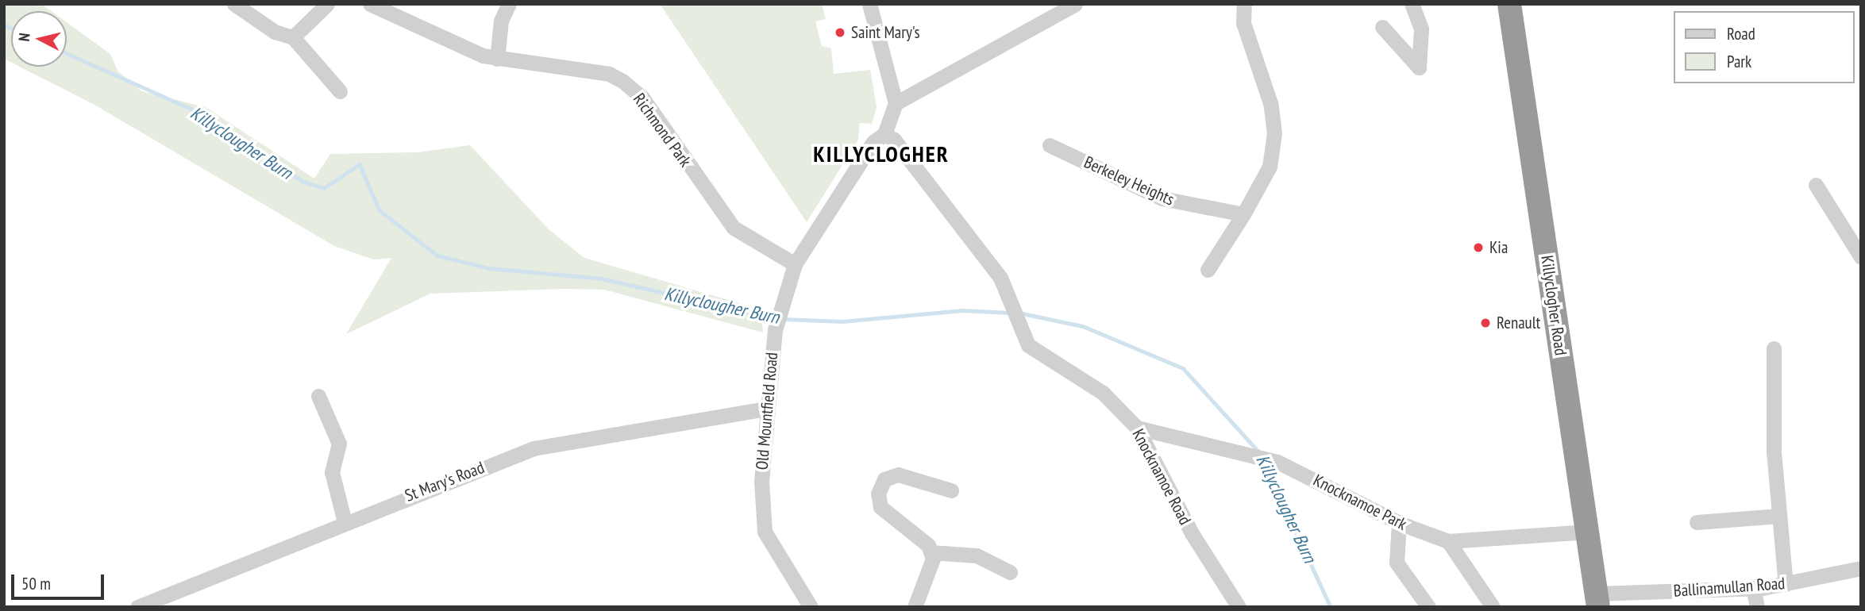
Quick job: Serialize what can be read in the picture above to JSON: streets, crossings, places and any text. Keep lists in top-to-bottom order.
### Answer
{
  "streets": {
    "highway": ["Killyclogher Road"],
    "street": [
      "Richmond Park",
      "Berkeley Heights",
      "Old Mountfield Road",
      "Knocknamoe Road",
      "St Mary's Road",
      "Knocknamoe Park",
      "Ballinamullan Road"
    ]
  },
  "crossings": [
    ["Richmond Park", "Old Mountfield Road"],
    ["Killyclogher Road", "Knocknamoe Park"],
    ["Killyclogher Road", "Ballinamullan Road"],
    ["Old Mountfield Road", "Knocknamoe Road"],
    ["Old Mountfield Road", "St Mary's Road"],
    ["Knocknamoe Road", "Knocknamoe Park"]
  ],
  "districts": ["KILLYCLOGHER"],
  "water": ["Killyclougher Burn"],
  "places": ["Saint Mary's", "Kia", "Renault"],
  "legend": ["Road", "Park"],
  "scale_bar": "50 m",
  "north": "left"
}
